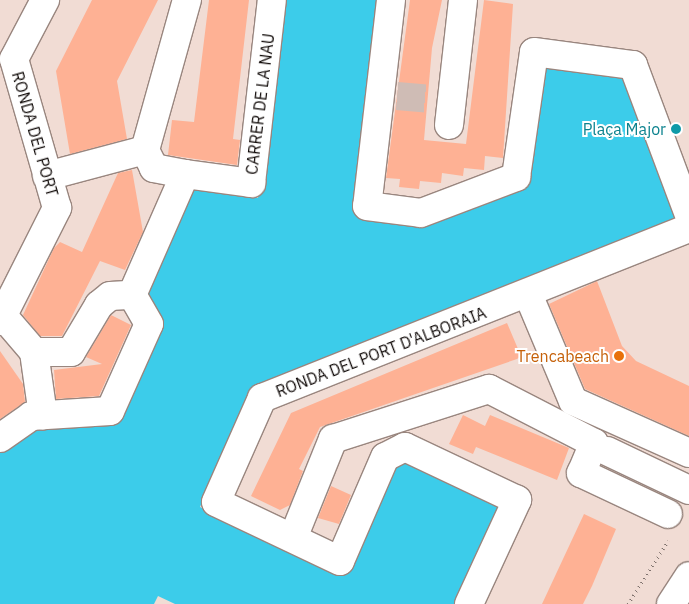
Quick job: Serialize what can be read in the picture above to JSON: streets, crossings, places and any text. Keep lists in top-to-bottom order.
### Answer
{
  "streets": {
    "street": ["CARRER DE LA NAU", "RONDA DEL PORT", "RONDA DEL PORT D'ALBORAIA"]
  },
  "places": ["Plaça Major", "Trencabeach"]
}
